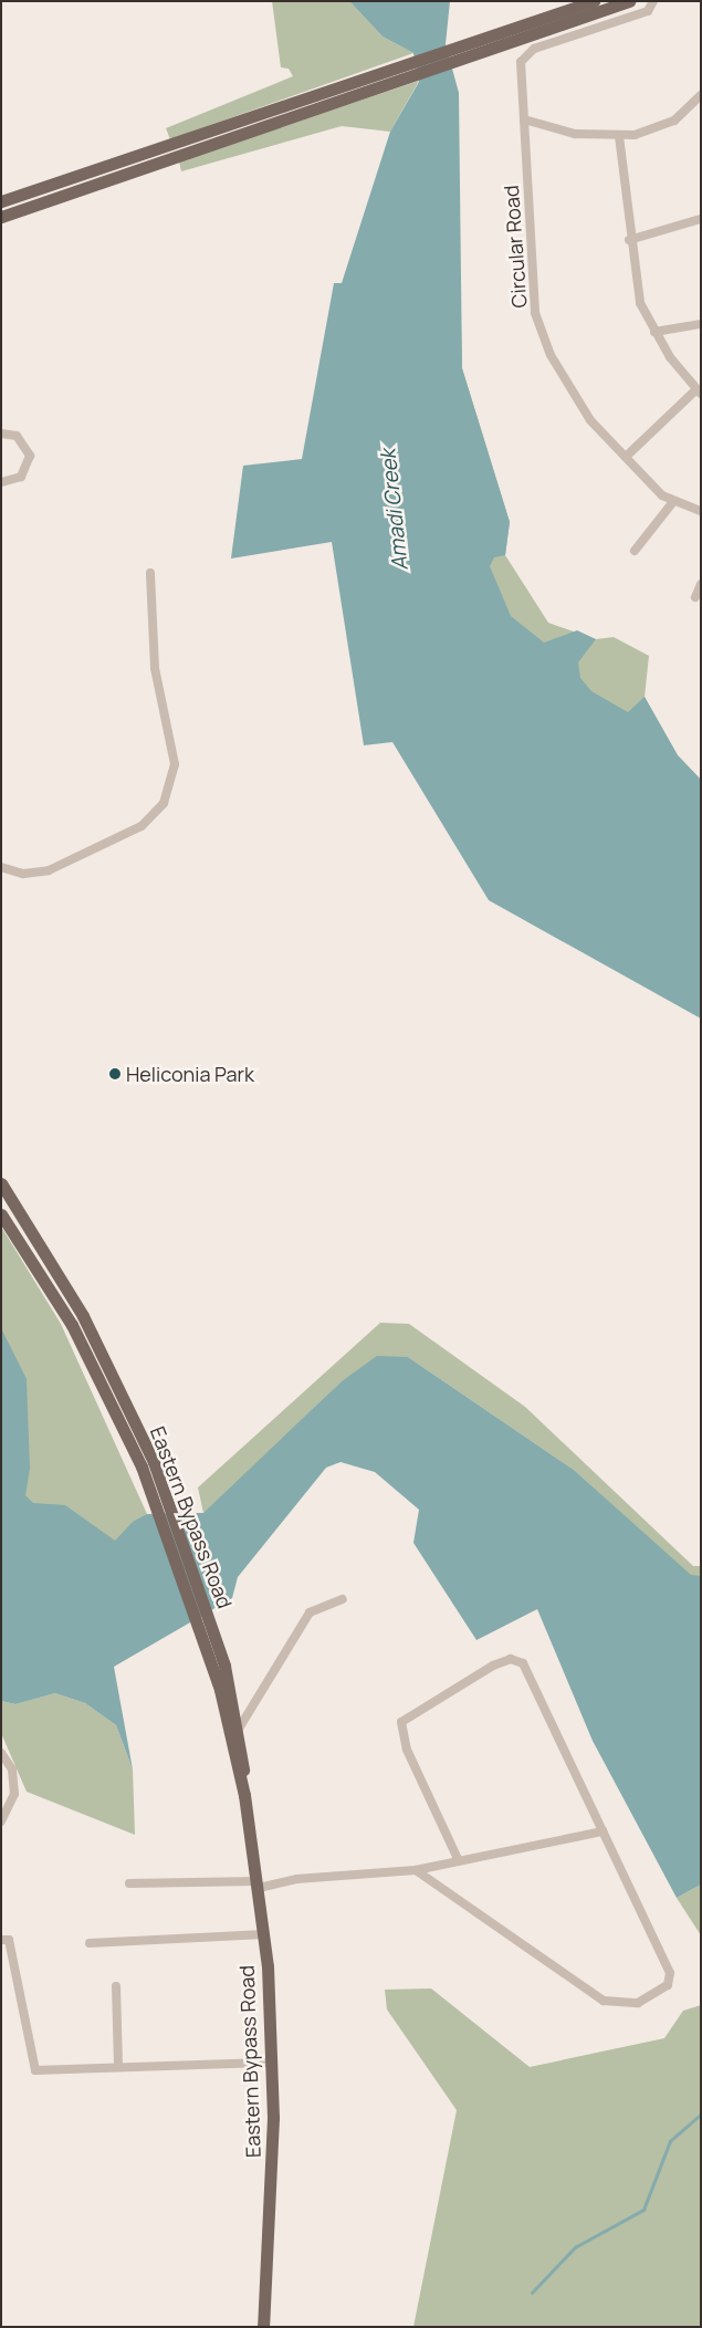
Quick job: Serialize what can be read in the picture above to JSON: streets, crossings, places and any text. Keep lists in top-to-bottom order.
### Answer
{
  "streets": {
    "main road": ["Eastern Bypass Road"],
    "street": ["Circular Road"]
  },
  "water": ["Amadi Creek"],
  "places": ["Heliconia Park"]
}
